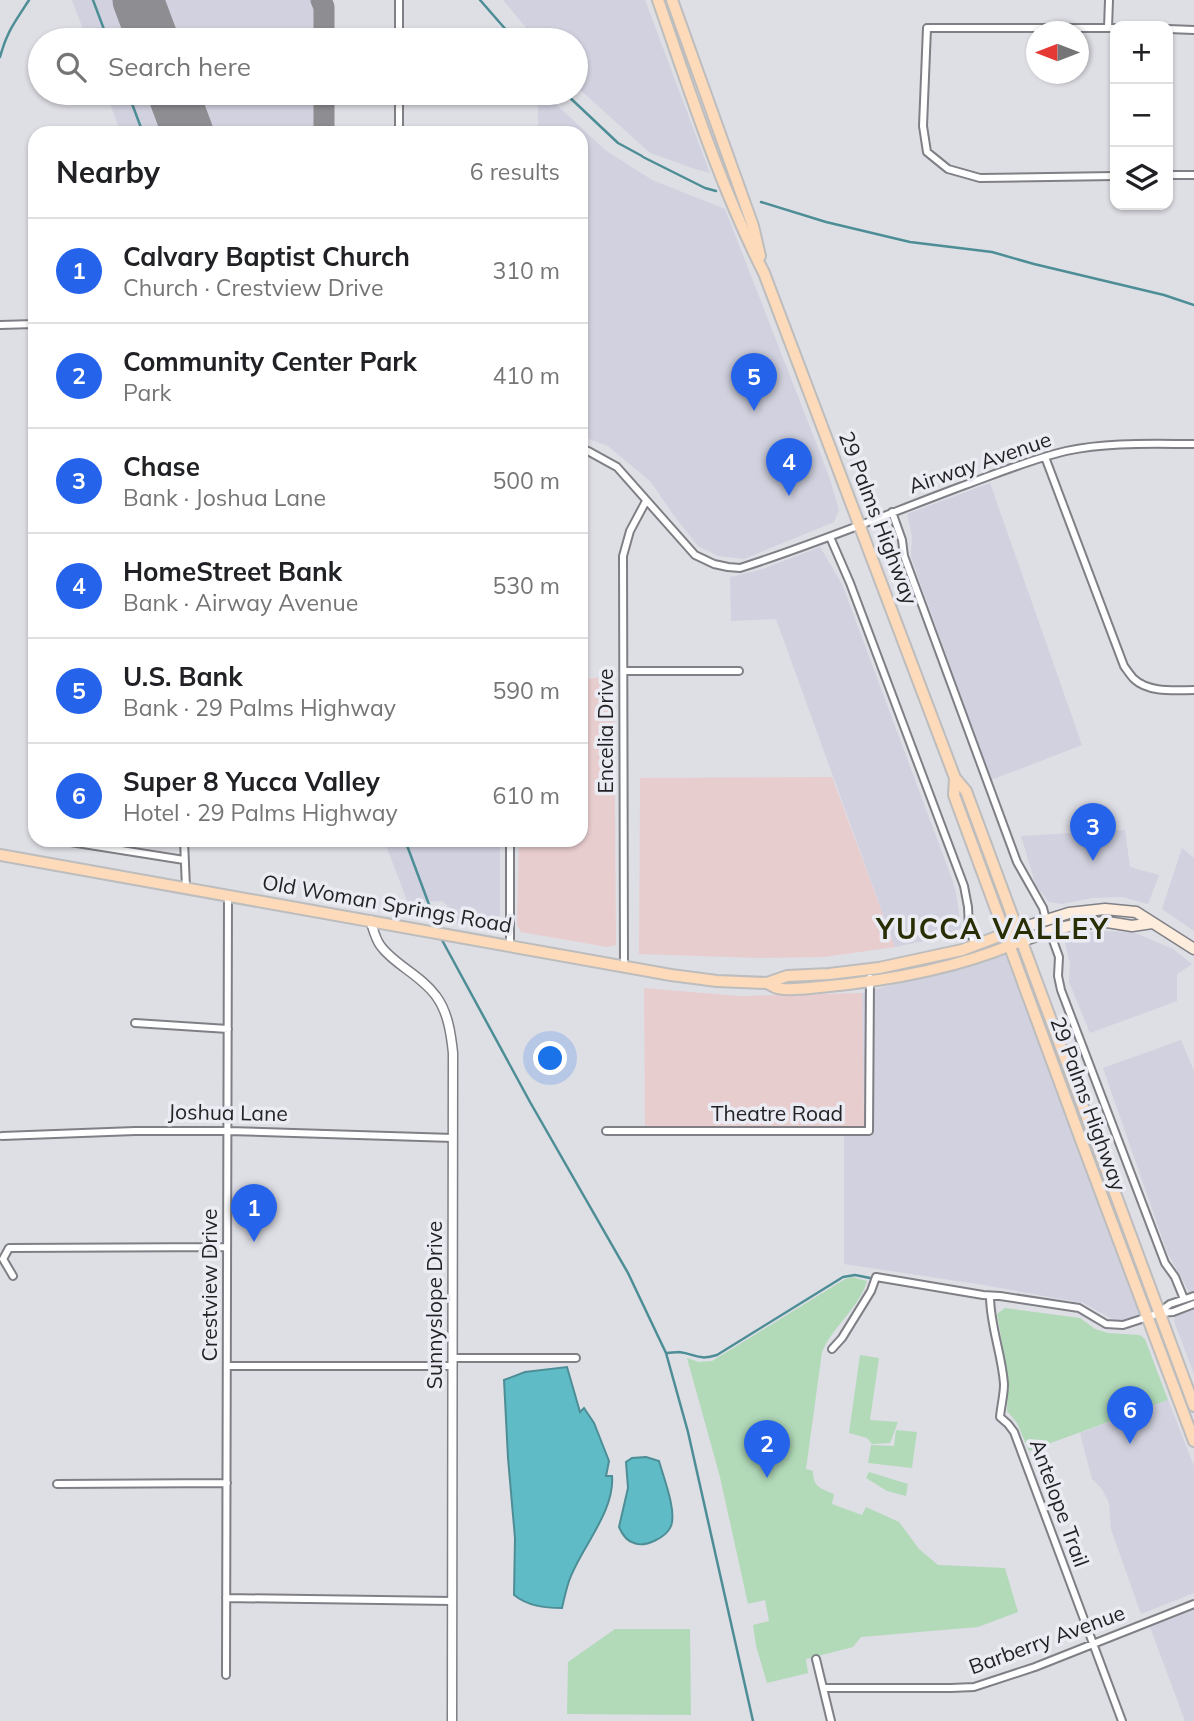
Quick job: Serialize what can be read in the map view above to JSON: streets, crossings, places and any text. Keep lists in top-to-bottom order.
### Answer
{
  "streets": {
    "main road": ["29 Palms Highway", "Old Woman Springs Road"],
    "street": [
      "Airway Avenue",
      "Encelia Drive",
      "Joshua Lane",
      "Theatre Road",
      "Crestview Drive",
      "Sunnyslope Drive",
      "Antelope Trail",
      "Barberry Avenue"
    ]
  },
  "crossings": [
    ["Airway Avenue", "29 Palms Highway"],
    ["Airway Avenue", "Encelia Drive"],
    ["29 Palms Highway", "Old Woman Springs Road"],
    ["Encelia Drive", "Old Woman Springs Road"],
    ["Old Woman Springs Road", "Theatre Road"],
    ["Old Woman Springs Road", "Crestview Drive"],
    ["Old Woman Springs Road", "Sunnyslope Drive"],
    ["Joshua Lane", "Crestview Drive"],
    ["Joshua Lane", "Sunnyslope Drive"],
    ["Antelope Trail", "Barberry Avenue"]
  ],
  "districts": ["YUCCA VALLEY"],
  "north": "left",
  "page": {
    "map_buttons": ["+", "−"],
    "search": "Search here",
    "heading": ["Nearby", "6 results"],
    "list": [
      {
        "mark": "1",
        "name": "Calvary Baptist Church",
        "note": "Church · Crestview Drive",
        "value": "310 m"
      },
      {
        "mark": "2",
        "name": "Community Center Park",
        "note": "Park",
        "value": "410 m"
      },
      {
        "mark": "3",
        "name": "Chase",
        "note": "Bank · Joshua Lane",
        "value": "500 m"
      },
      {
        "mark": "4",
        "name": "HomeStreet Bank",
        "note": "Bank · Airway Avenue",
        "value": "530 m"
      },
      {
        "mark": "5",
        "name": "U.S. Bank",
        "note": "Bank · 29 Palms Highway",
        "value": "590 m"
      },
      {
        "mark": "6",
        "name": "Super 8 Yucca Valley",
        "note": "Hotel · 29 Palms Highway",
        "value": "610 m"
      }
    ],
    "pins": [
      "5",
      "4",
      "3",
      "1",
      "6",
      "2"
    ]
  }
}
